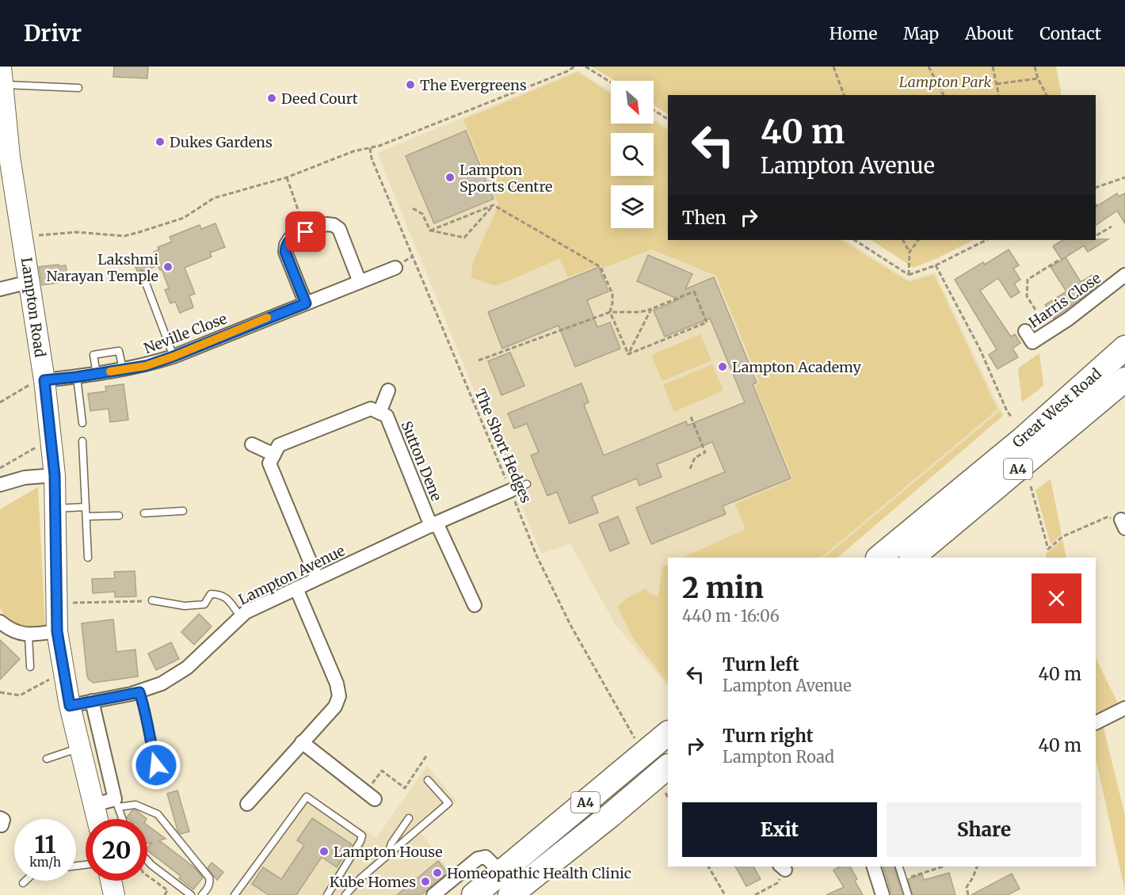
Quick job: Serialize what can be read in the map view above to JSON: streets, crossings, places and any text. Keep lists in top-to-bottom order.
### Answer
{
  "streets": {
    "highway": ["Great West Road", "A4"],
    "main road": ["Lampton Road"],
    "street": [
      "Harris Close",
      "Neville Close",
      "Sutton Dene",
      "Lampton Avenue"
    ],
    "path": ["The Short Hedges"]
  },
  "crossings": [
    ["Lampton Road", "Neville Close"],
    ["Lampton Road", "Lampton Avenue"],
    ["The Short Hedges", "Lampton Avenue"],
    ["Sutton Dene", "Lampton Avenue"]
  ],
  "parks": ["Lampton Park"],
  "places": [
    "The Evergreens",
    "Deed Court",
    "Dukes Gardens",
    "Lampton Sports Centre",
    "Lakshmi Narayan Temple",
    "Lampton Academy",
    "Lampton House",
    "Homeopathic Health Clinic",
    "Kube Homes"
  ],
  "north": "bottom right",
  "page": {
    "header": "Drivr",
    "nav": [
      "Home",
      "Map",
      "About",
      "Contact"
    ],
    "turn": ["40 m", "Lampton Avenue"],
    "then": "Then",
    "heading": ["2 min", "440 m · 16:06"],
    "list": [
      {
        "name": "Turn left",
        "note": "Lampton Avenue",
        "value": "40 m"
      },
      {
        "name": "Turn right",
        "note": "Lampton Road",
        "value": "40 m"
      }
    ],
    "buttons": ["Exit", "Share"],
    "speed": "11 km/h",
    "limit": "20"
  }
}
